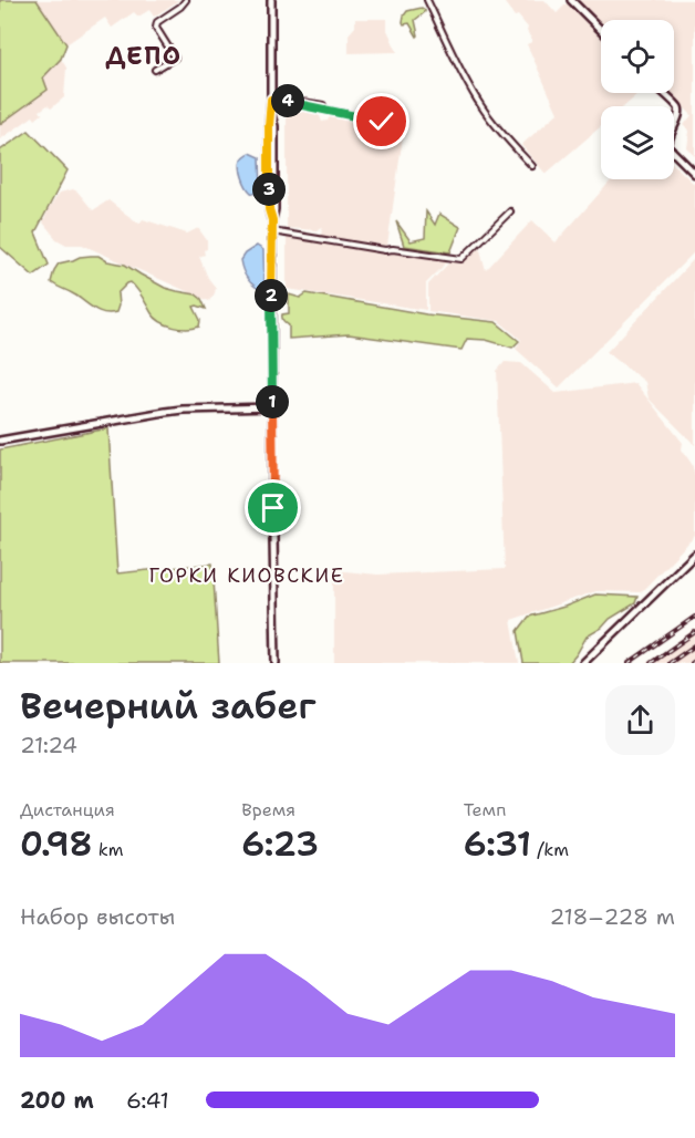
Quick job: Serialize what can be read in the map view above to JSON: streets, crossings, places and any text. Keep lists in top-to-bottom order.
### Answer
{
  "districts": ["ДЕПО", "ГОРКИ КИОВСКИЕ"],
  "page": {
    "pins": [
      "4",
      "3",
      "2",
      "1"
    ],
    "heading": ["Вечерний забег", "21:24"],
    "stats": [
      ["Дистанция", "0.98 km"],
      ["Время", "6:23"],
      ["Темп", "6:31 /km"]
    ],
    "chart": ["Набор высоты", "218–228 m"],
    "list": [
      {
        "name": "200 m",
        "note": "6:41"
      }
    ]
  }
}
